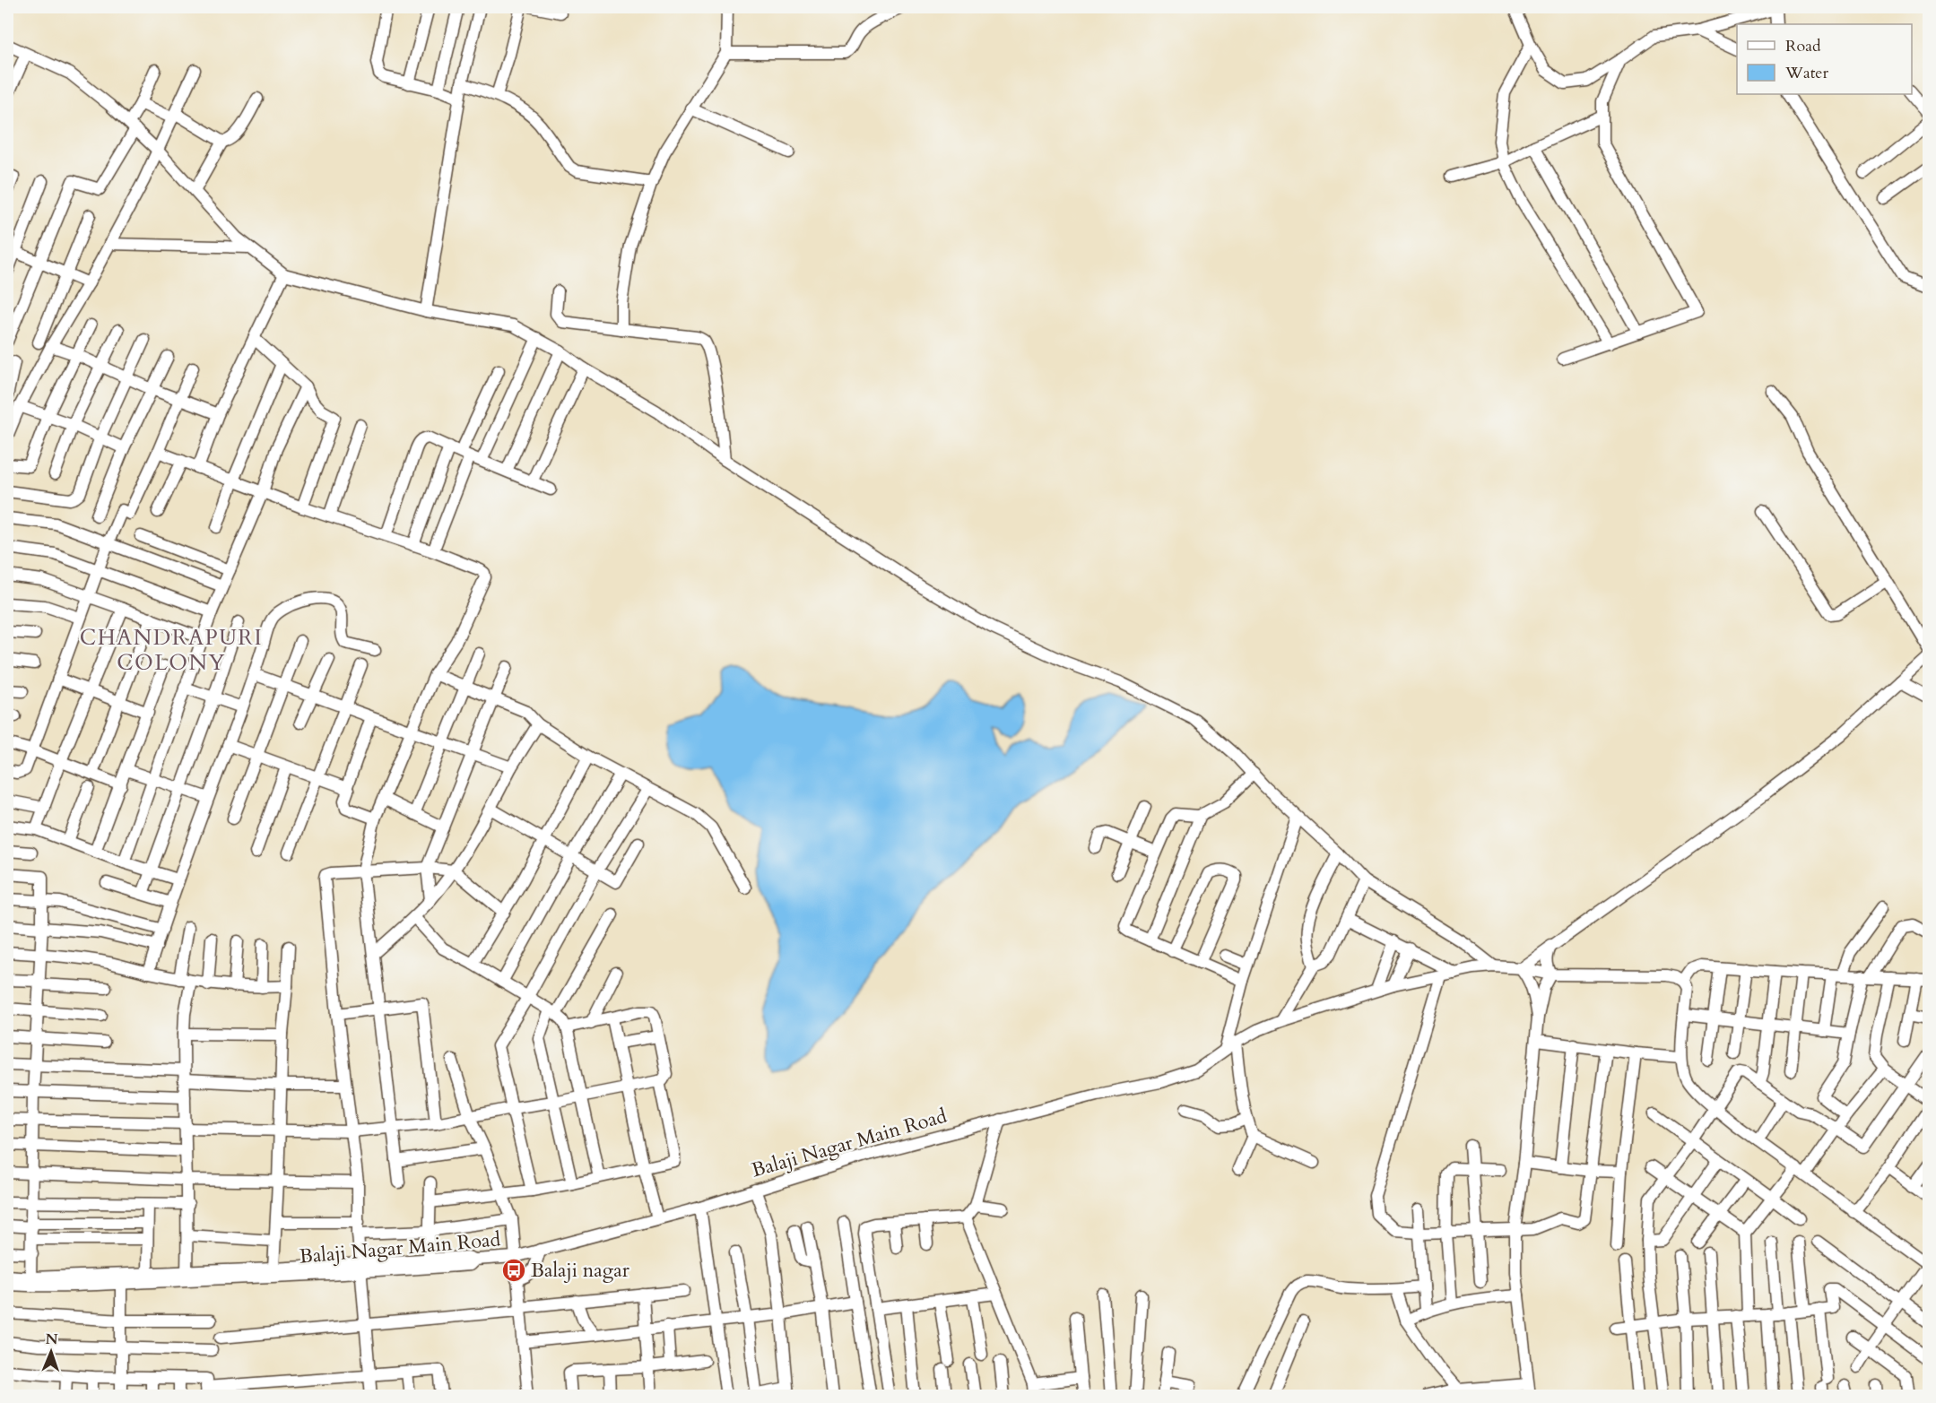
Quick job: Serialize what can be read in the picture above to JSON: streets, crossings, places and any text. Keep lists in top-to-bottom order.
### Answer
{
  "streets": {
    "street": ["Balaji Nagar Main Road"]
  },
  "districts": ["CHANDRAPURI COLONY"],
  "places": {
    "bus stop": ["Balaji nagar"]
  },
  "legend": ["Road", "Water"],
  "north": "top"
}
